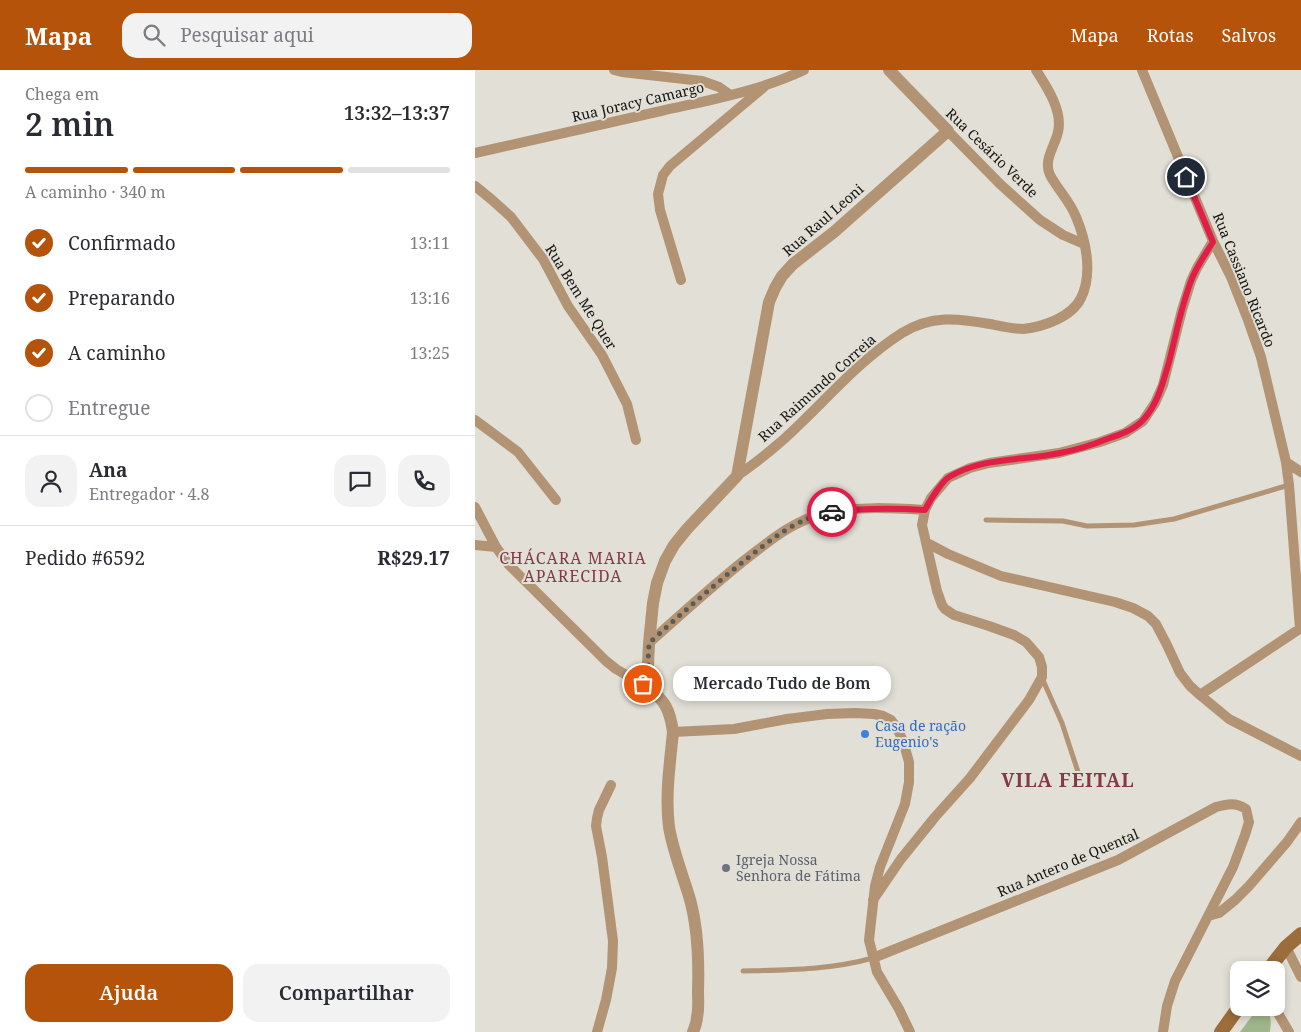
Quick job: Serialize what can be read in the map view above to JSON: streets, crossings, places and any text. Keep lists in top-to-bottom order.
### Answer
{
  "streets": {
    "street": [
      "Rua Joracy Camargo",
      "Rua Cesário Verde",
      "Rua Raul Leoni",
      "Rua Cassiano Ricardo",
      "Rua Bem Me Quer",
      "Rua Raimundo Correia",
      "Rua Antero de Quental"
    ]
  },
  "crossings": [
    ["Rua Cesário Verde", "Rua Raul Leoni"],
    ["Rua Cesário Verde", "Rua Raimundo Correia"],
    ["Rua Raul Leoni", "Rua Raimundo Correia"]
  ],
  "districts": ["CHÁCARA MARIA APARECIDA", "VILA FEITAL"],
  "places": ["Mercado Tudo de Bom", "Casa de ração Eugenio's", "Igreja Nossa Senhora de Fátima"],
  "page": {
    "header": "Mapa",
    "search": "Pesquisar aqui",
    "nav": ["Mapa", "Rotas", "Salvos"],
    "heading": ["2 min", "Chega em", "13:32–13:37"],
    "panel": [
      "Ana",
      "Entregador · 4.8",
      "Pedido #6592",
      "R$29.17"
    ],
    "bar": "A caminho · 340 m",
    "list": [
      ["Confirmado", "13:11"],
      ["Preparando", "13:16"],
      ["A caminho", "13:25"],
      "Entregue"
    ],
    "bubble": "Mercado Tudo de Bom",
    "buttons": ["Ajuda", "Compartilhar"]
  }
}
